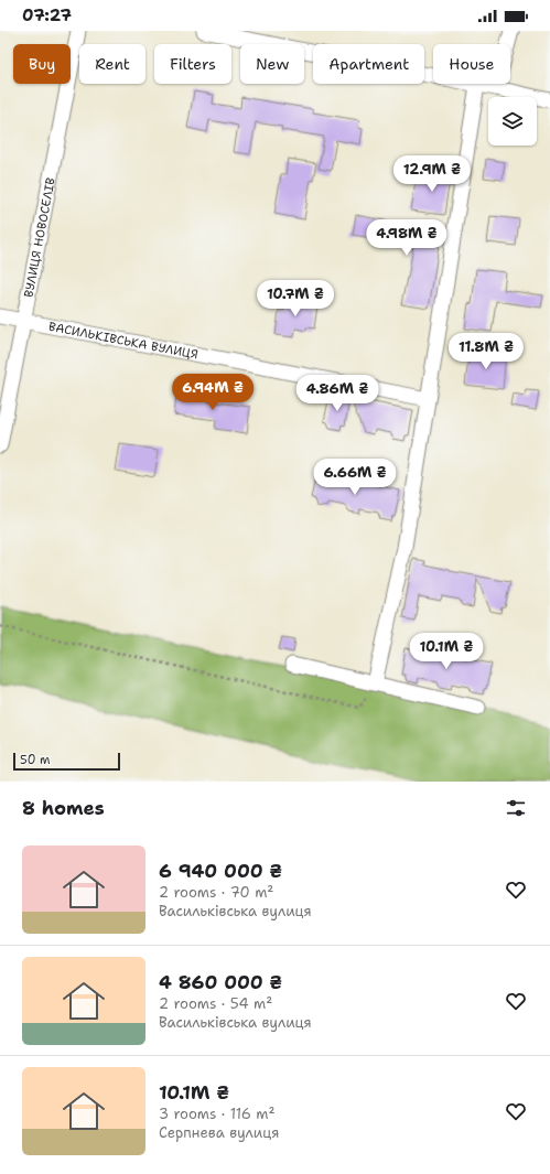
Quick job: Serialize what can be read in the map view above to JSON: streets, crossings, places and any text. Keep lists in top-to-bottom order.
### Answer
{
  "streets": {
    "street": ["ВУЛИЦЯ НОВОСЕЛІВ", "ВАСИЛЬКІВСЬКА ВУЛИЦЯ"]
  },
  "crossings": [
    ["ВУЛИЦЯ НОВОСЕЛІВ", "ВАСИЛЬКІВСЬКА ВУЛИЦЯ"]
  ],
  "scale_bar": "50 m",
  "page": {
    "status": "07:27",
    "chip": [
      "Buy",
      "Rent",
      "Filters",
      "New",
      "Apartment",
      "House"
    ],
    "price": [
      "12.9M ₴",
      "4.98M ₴",
      "10.7M ₴",
      "11.8M ₴",
      "6.94M ₴",
      "4.86M ₴",
      "6.66M ₴",
      "10.1M ₴"
    ],
    "scale": "50 m",
    "heading": "8 homes",
    "list": [
      {
        "name": "6 940 000 ₴",
        "note": "2 rooms · 70 m² · Васильківська вулиця"
      },
      {
        "name": "4 860 000 ₴",
        "note": "2 rooms · 54 m² · Васильківська вулиця"
      },
      {
        "name": "10.1M ₴",
        "note": "3 rooms · 116 m² · Серпнева вулиця"
      }
    ]
  }
}
